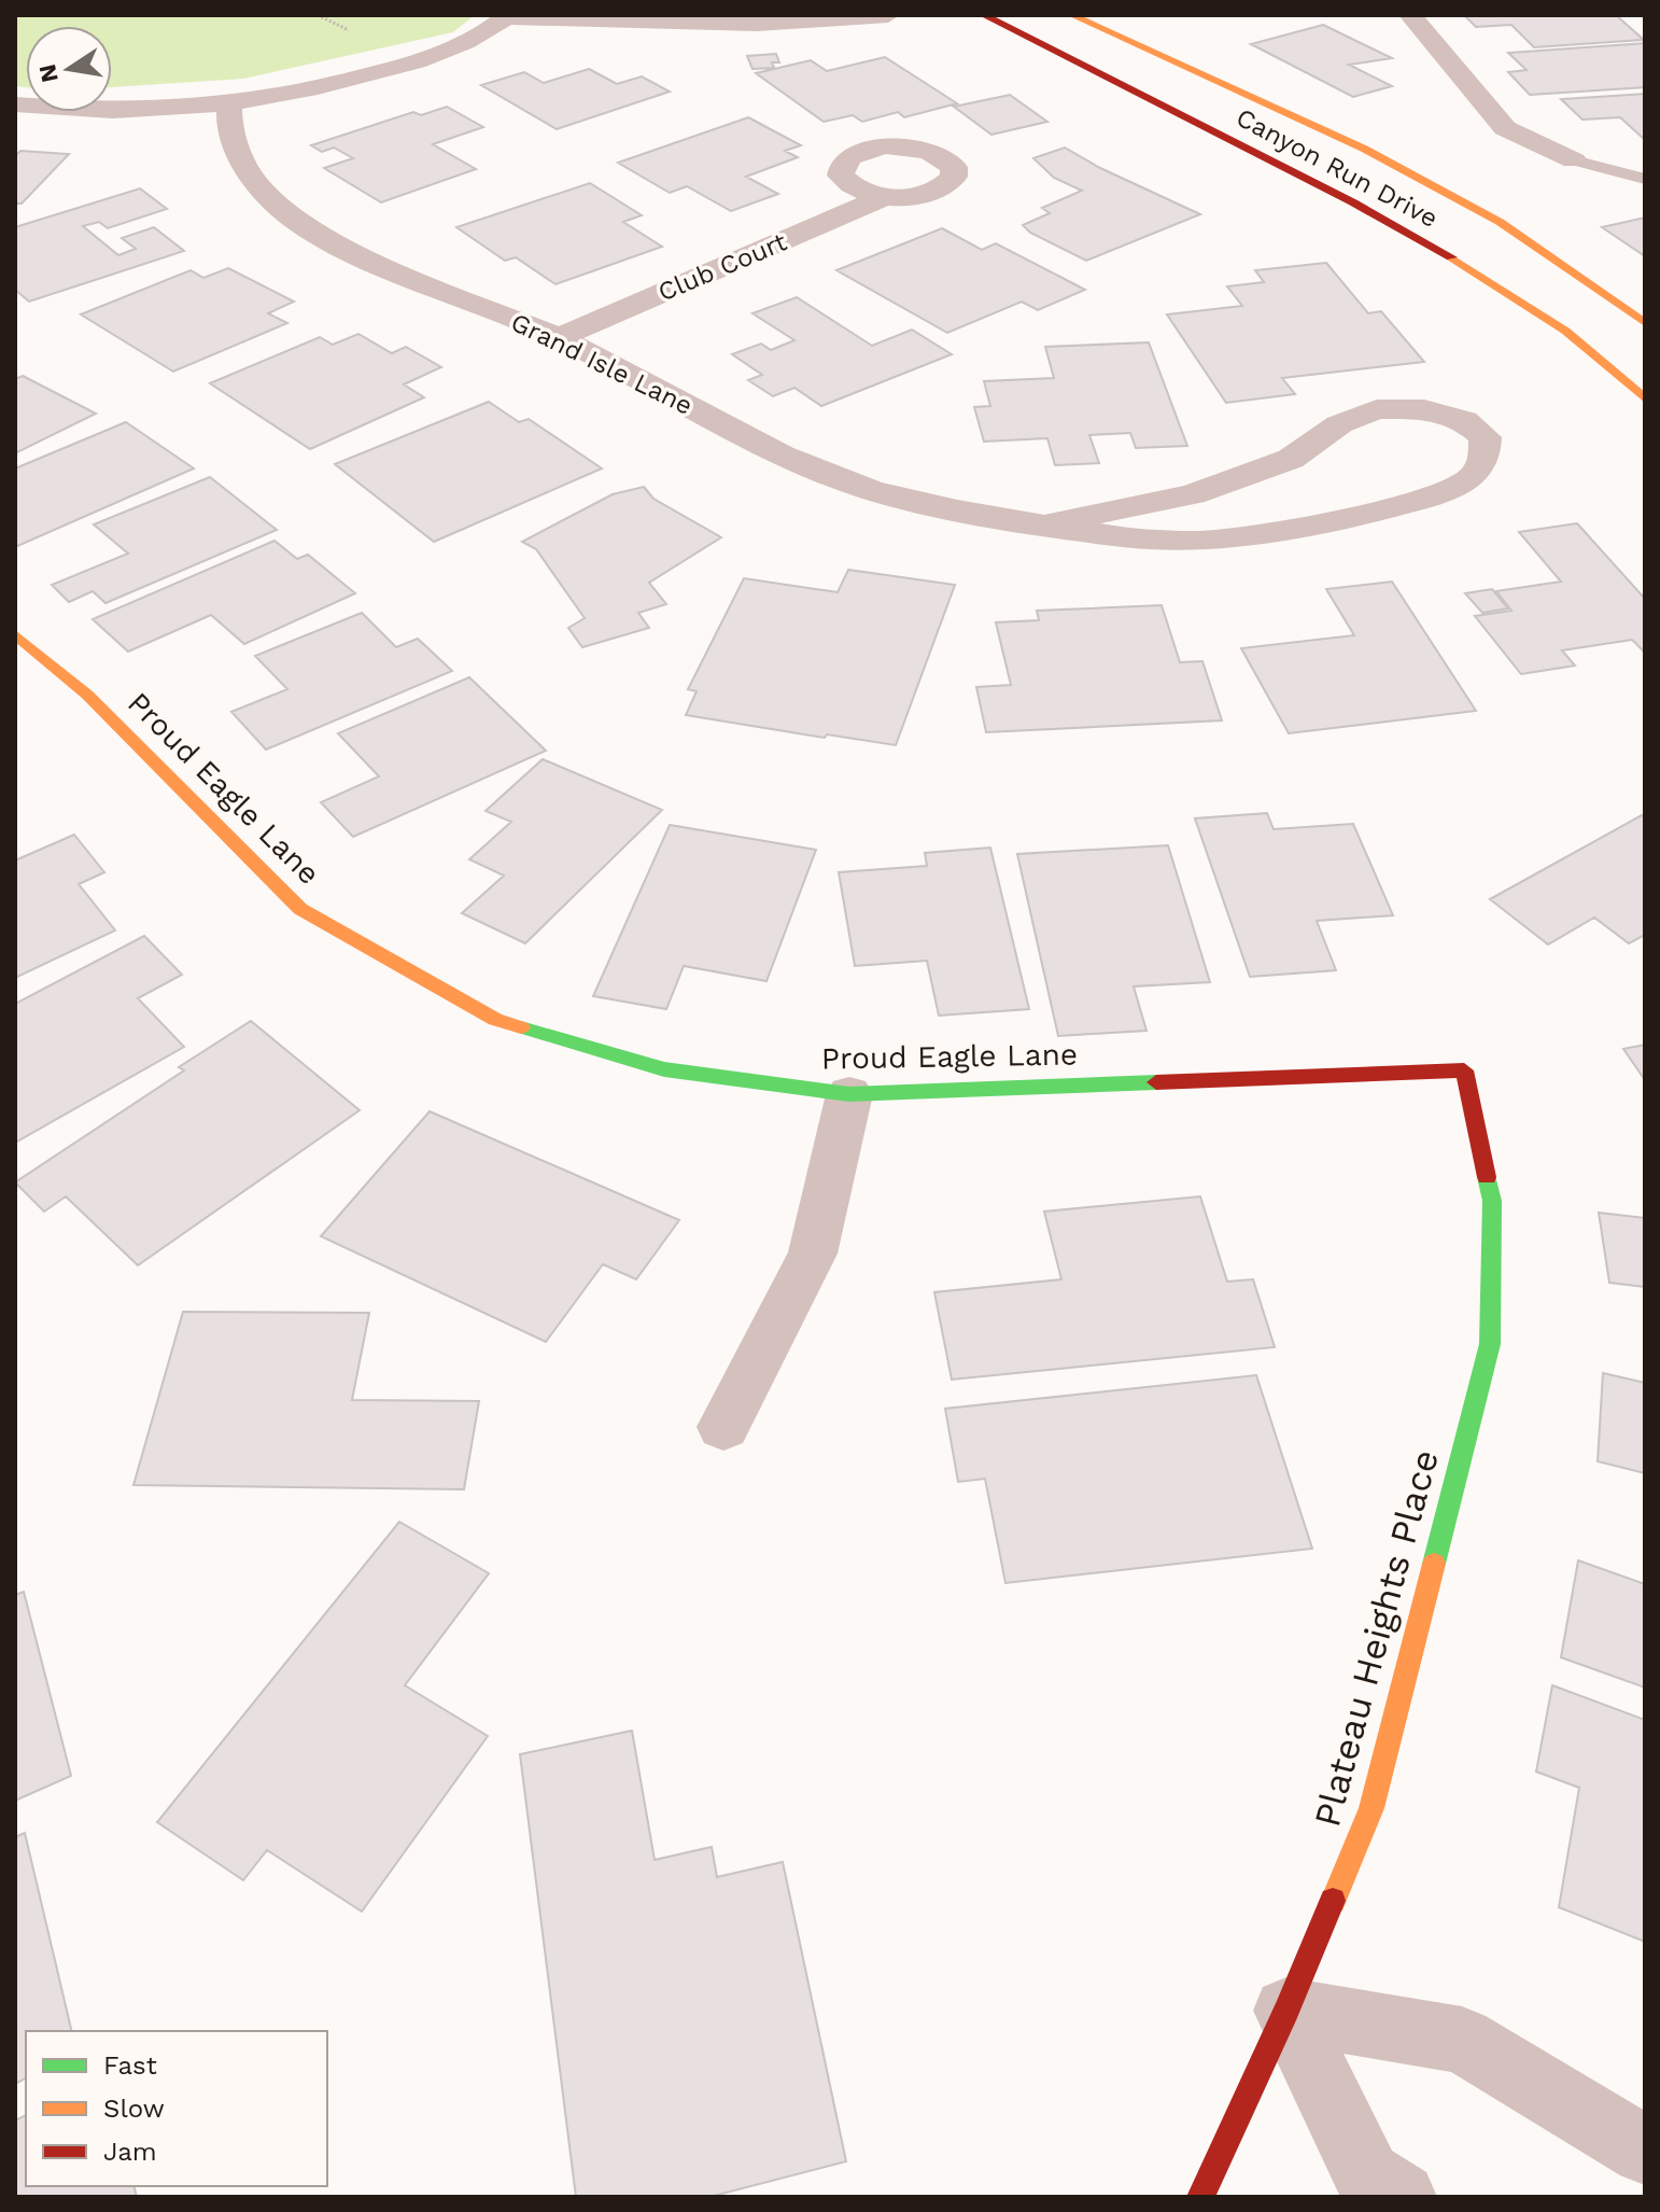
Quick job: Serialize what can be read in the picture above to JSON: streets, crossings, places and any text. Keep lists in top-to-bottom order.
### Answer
{
  "streets": {
    "street": [
      "Canyon Run Drive",
      "Club Court",
      "Grand Isle Lane",
      "Proud Eagle Lane",
      "Plateau Heights Place"
    ]
  },
  "crossings": [
    ["Club Court", "Grand Isle Lane"],
    ["Proud Eagle Lane", "Plateau Heights Place"]
  ],
  "legend": ["Fast", "Slow", "Jam"],
  "north": "left"
}
